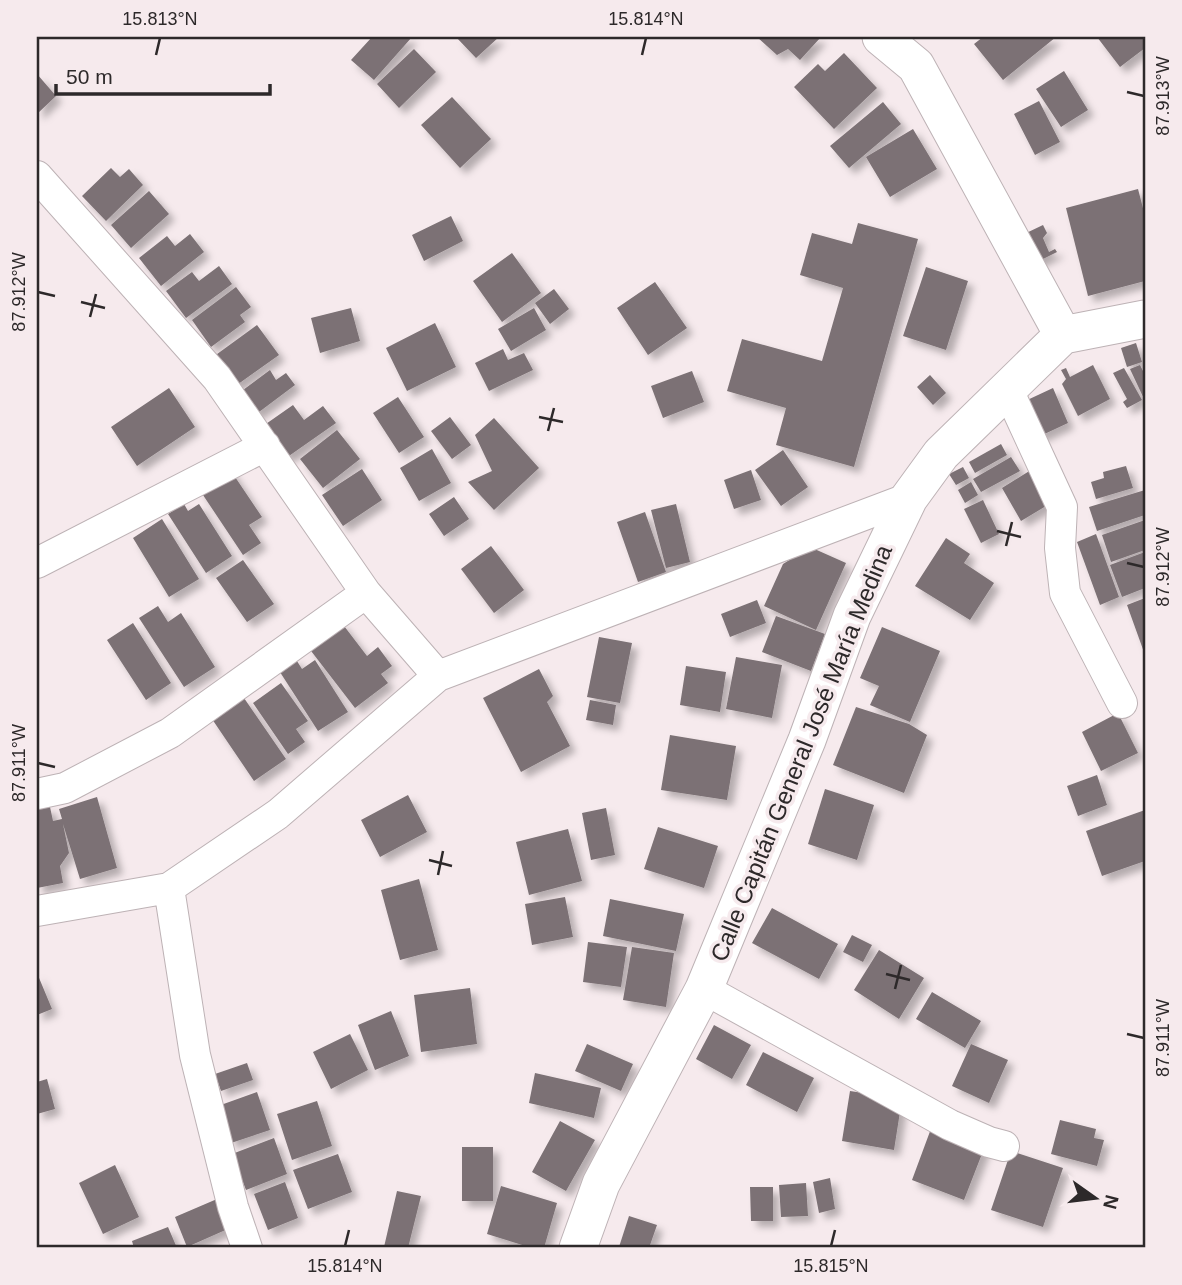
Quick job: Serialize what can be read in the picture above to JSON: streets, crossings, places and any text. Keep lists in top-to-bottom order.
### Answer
{
  "streets": {
    "street": ["Calle Capitán General José María Medina"]
  },
  "scale_bar": "50 m",
  "north": "right",
  "coordinates": [
    "15.813°N",
    "15.814°N",
    "87.913°W",
    "87.912°W",
    "87.911°W",
    "15.815°N"
  ]
}
